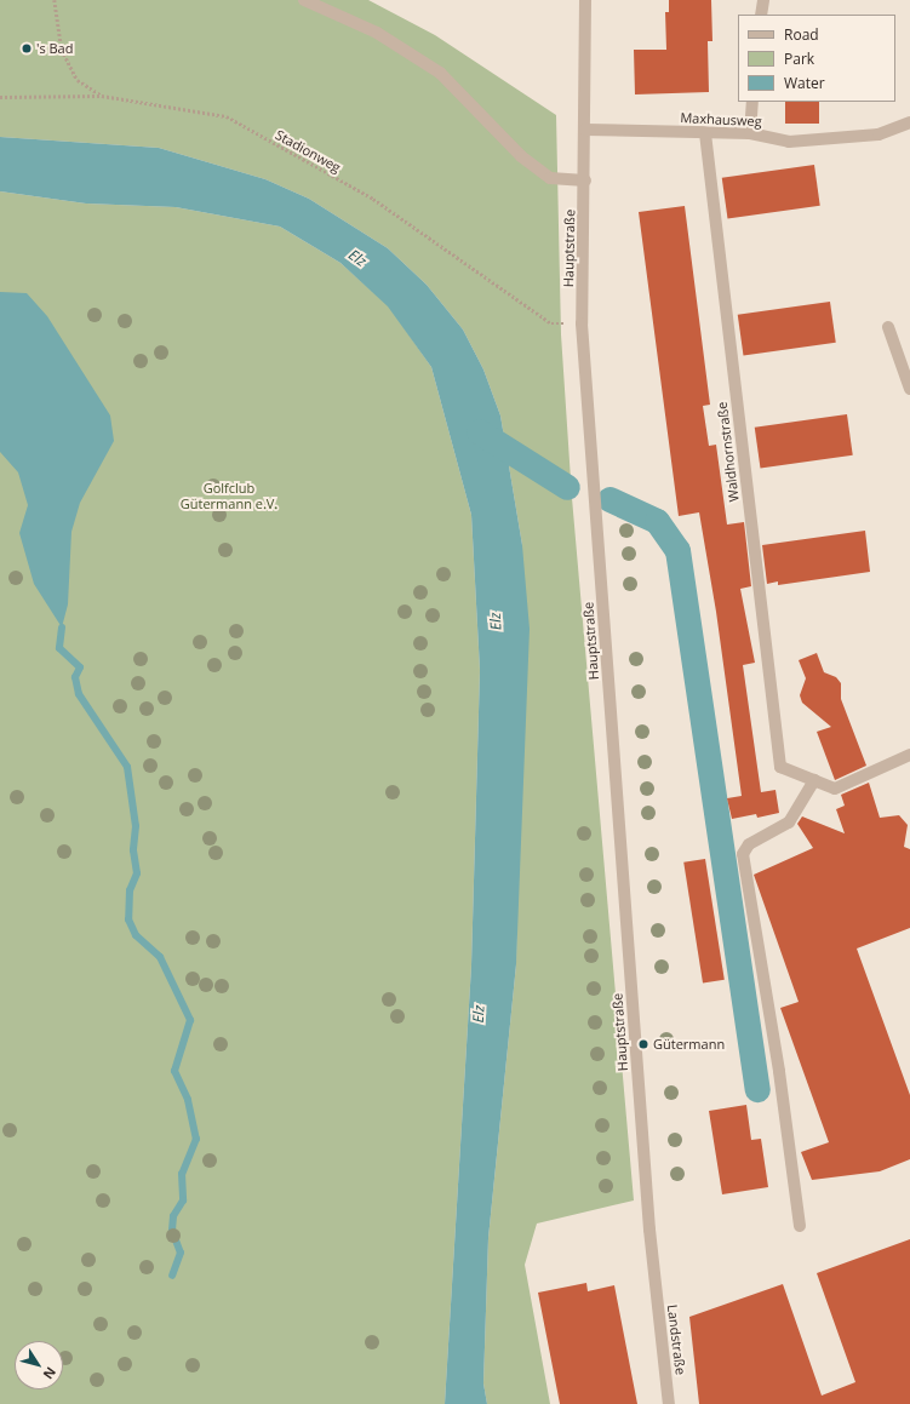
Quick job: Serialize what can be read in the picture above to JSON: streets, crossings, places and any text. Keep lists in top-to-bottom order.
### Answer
{
  "streets": {
    "street": [
      "Maxhausweg",
      "Hauptstraße",
      "Waldhornstraße",
      "Landstraße"
    ],
    "path": ["Stadionweg"]
  },
  "crossings": [
    ["Maxhausweg", "Hauptstraße"],
    ["Maxhausweg", "Waldhornstraße"],
    ["Stadionweg", "Hauptstraße"],
    ["Hauptstraße", "Landstraße"]
  ],
  "water": ["Elz"],
  "parks": ["Golfclub Gütermann e.V."],
  "places": ["'s Bad", "Gütermann"],
  "legend": ["Road", "Park", "Water"],
  "north": "bottom right"
}
